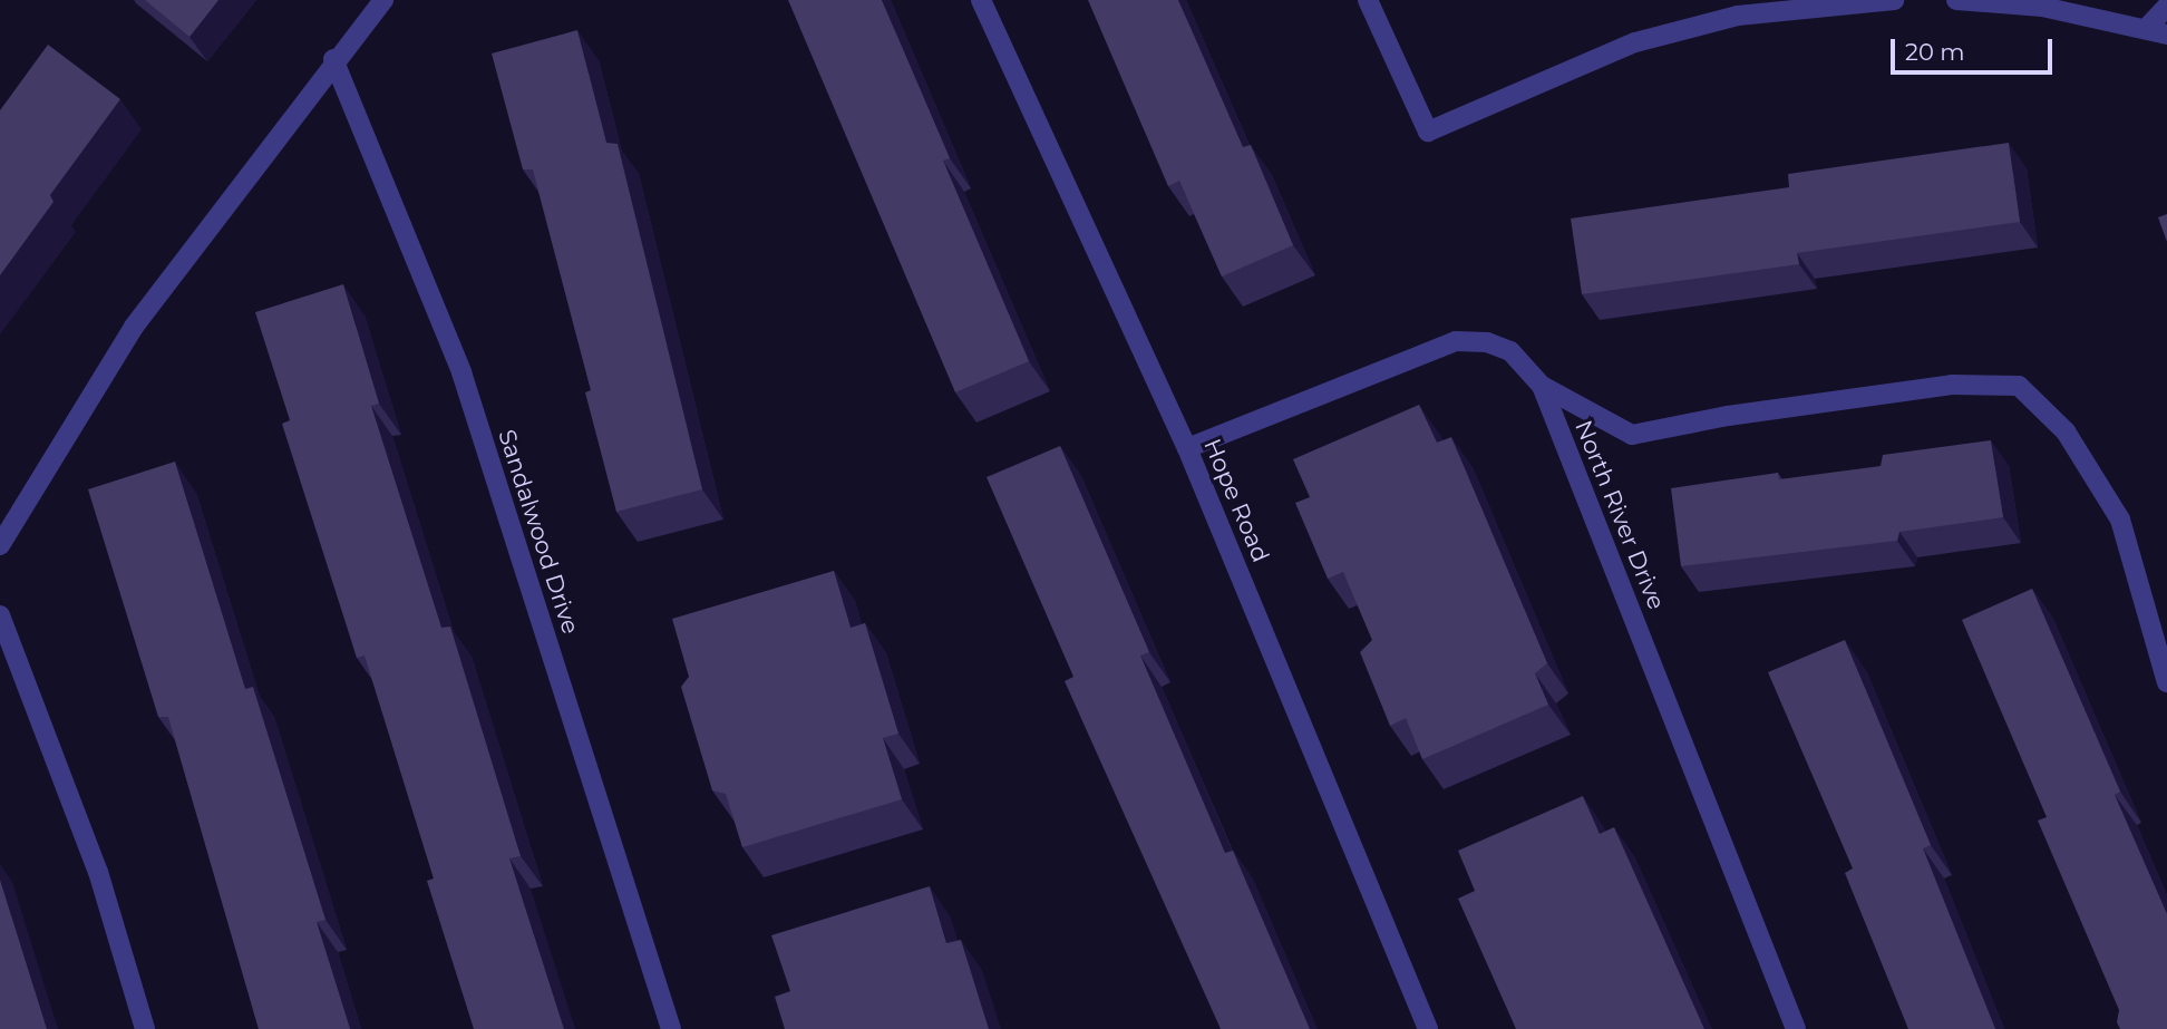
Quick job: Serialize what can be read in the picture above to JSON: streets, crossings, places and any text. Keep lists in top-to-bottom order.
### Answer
{
  "streets": {
    "street": ["Hope Road", "North River Drive", "Sandalwood Drive"]
  },
  "crossings": [
    ["Hope Road", "North River Drive"]
  ],
  "scale_bar": "20 m"
}
